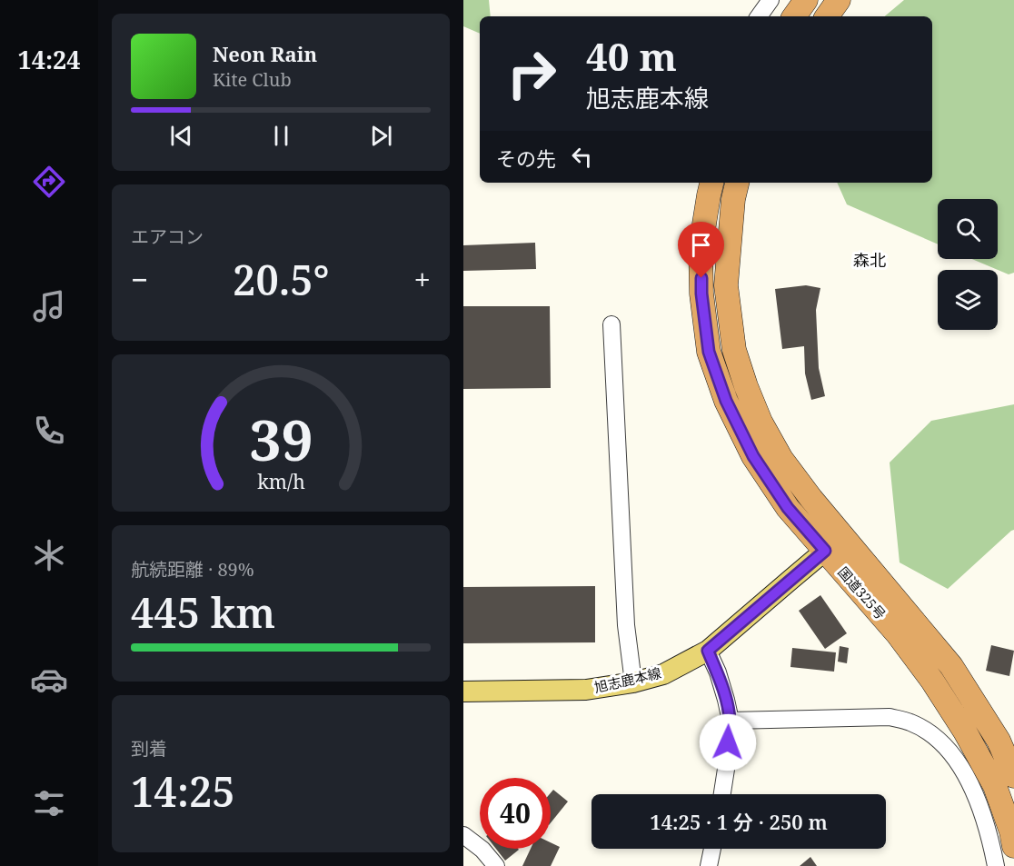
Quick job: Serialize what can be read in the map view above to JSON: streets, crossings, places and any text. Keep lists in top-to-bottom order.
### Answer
{
  "streets": {
    "highway": ["国道325号"],
    "main road": ["旭志鹿本線"]
  },
  "crossings": [
    ["国道325号", "旭志鹿本線"]
  ],
  "districts": ["森北"],
  "page": {
    "tabs": "14:24",
    "turn": ["40 m", "旭志鹿本線"],
    "song": ["Neon Rain", "Kite Club"],
    "then": "その先",
    "tile": [
      "エアコン",
      ["航続距離 · 89%", "445 km"],
      ["到着", "14:25"]
    ],
    "heat": ["−", "20.5°", "+"],
    "limit": "40",
    "trip": "14:25 · 1 分 · 250 m",
    "gauge": ["39", "km/h"]
  }
}
